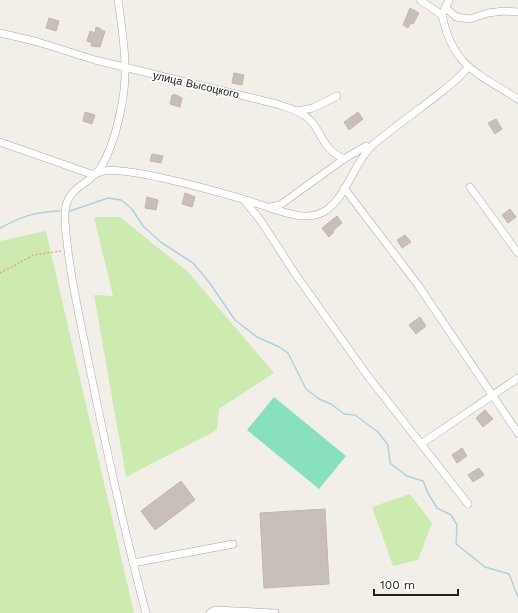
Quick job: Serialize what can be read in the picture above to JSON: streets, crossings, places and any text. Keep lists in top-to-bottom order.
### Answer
{
  "streets": {
    "street": ["улица Высоцкого"]
  },
  "scale_bar": "100 m"
}
